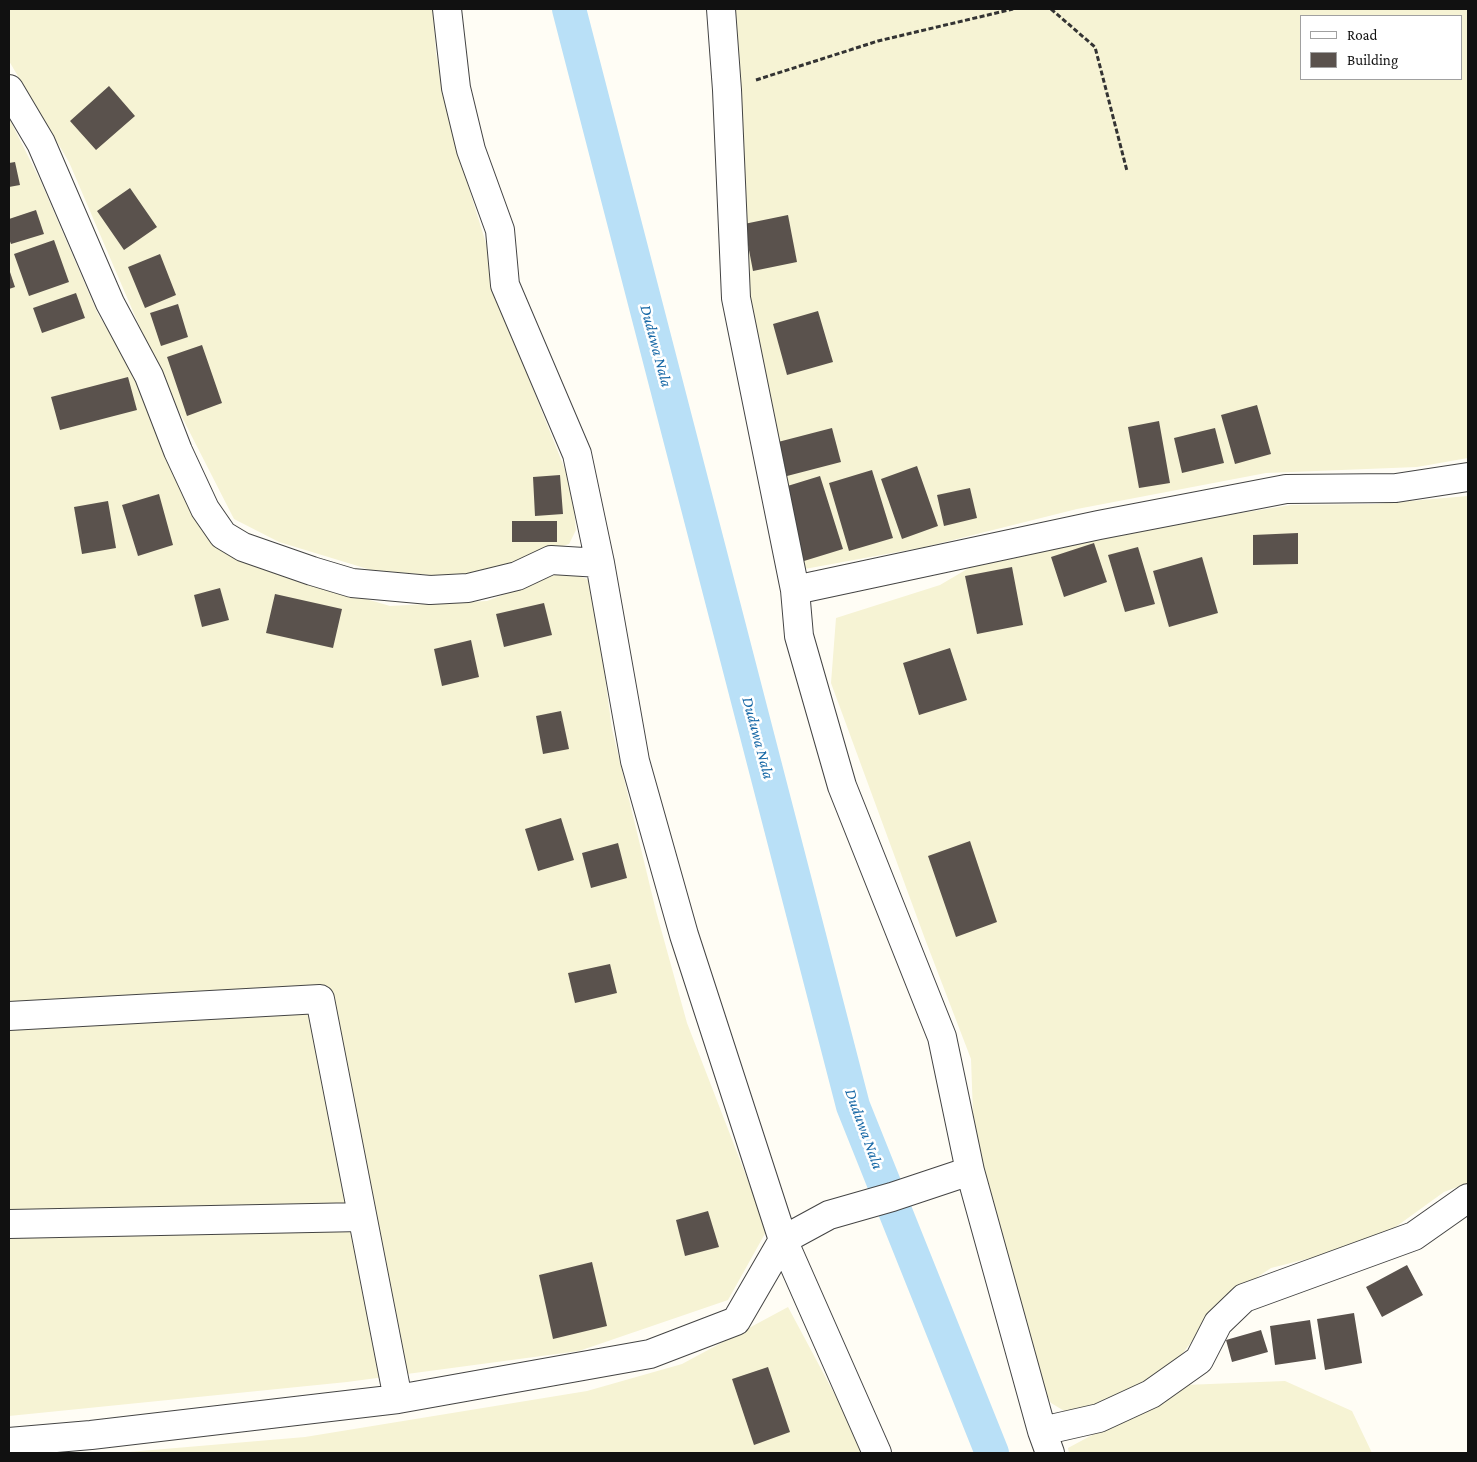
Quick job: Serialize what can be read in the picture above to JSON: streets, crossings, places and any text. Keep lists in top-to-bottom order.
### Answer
{
  "water": ["Duduwa Nala"],
  "legend": ["Road", "Building"]
}
